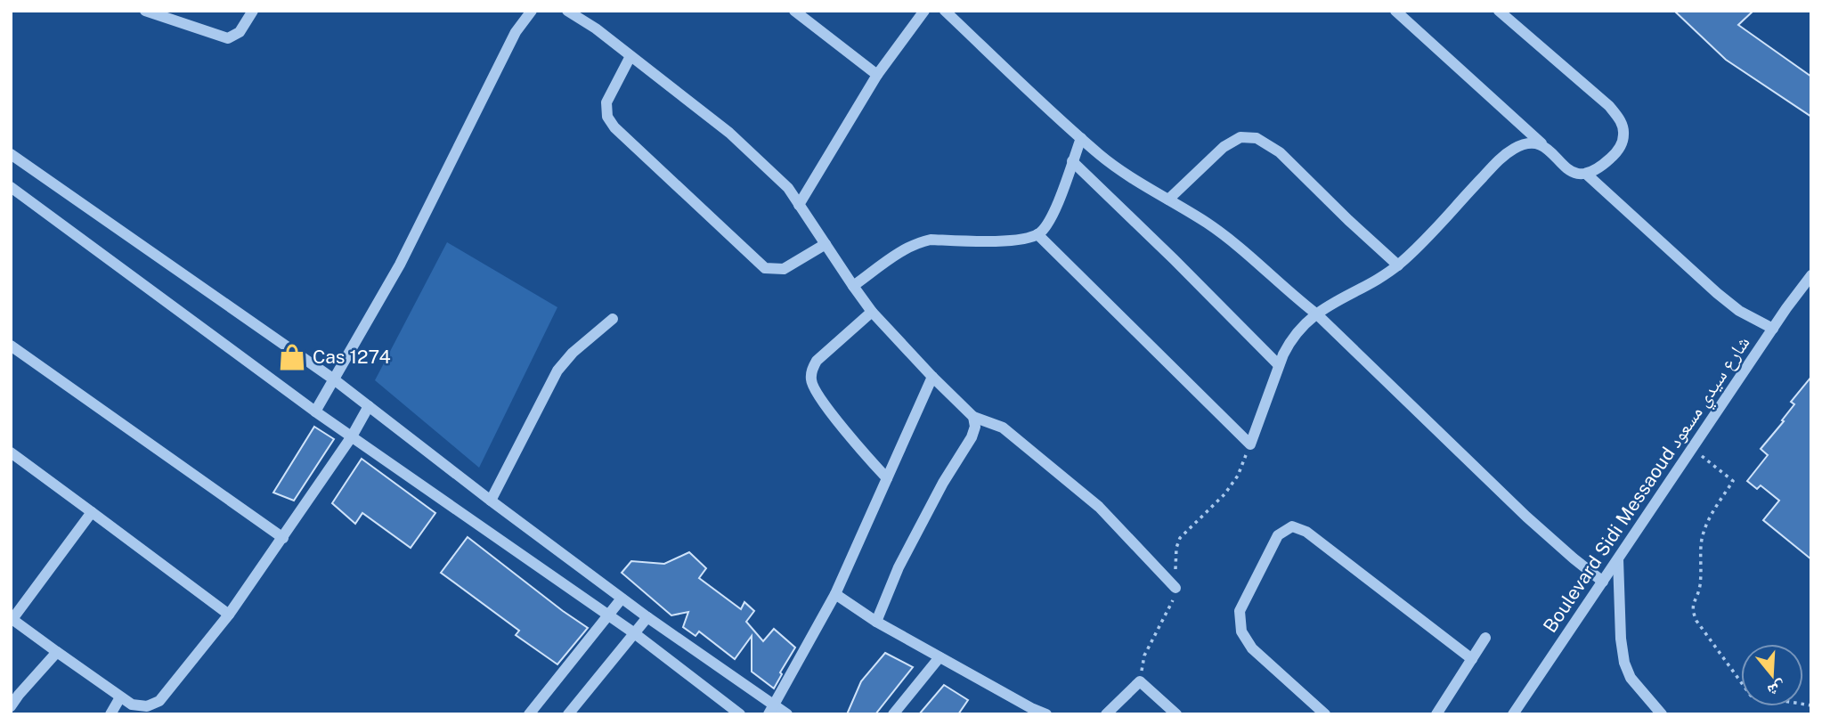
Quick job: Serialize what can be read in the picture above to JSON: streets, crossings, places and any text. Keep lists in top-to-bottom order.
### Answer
{
  "streets": {
    "street": ["Boulevard Sidi Messaoud شارع سيدي مسعود"]
  },
  "places": {
    "shop": ["Cas 1274"]
  },
  "north": "bottom"
}
